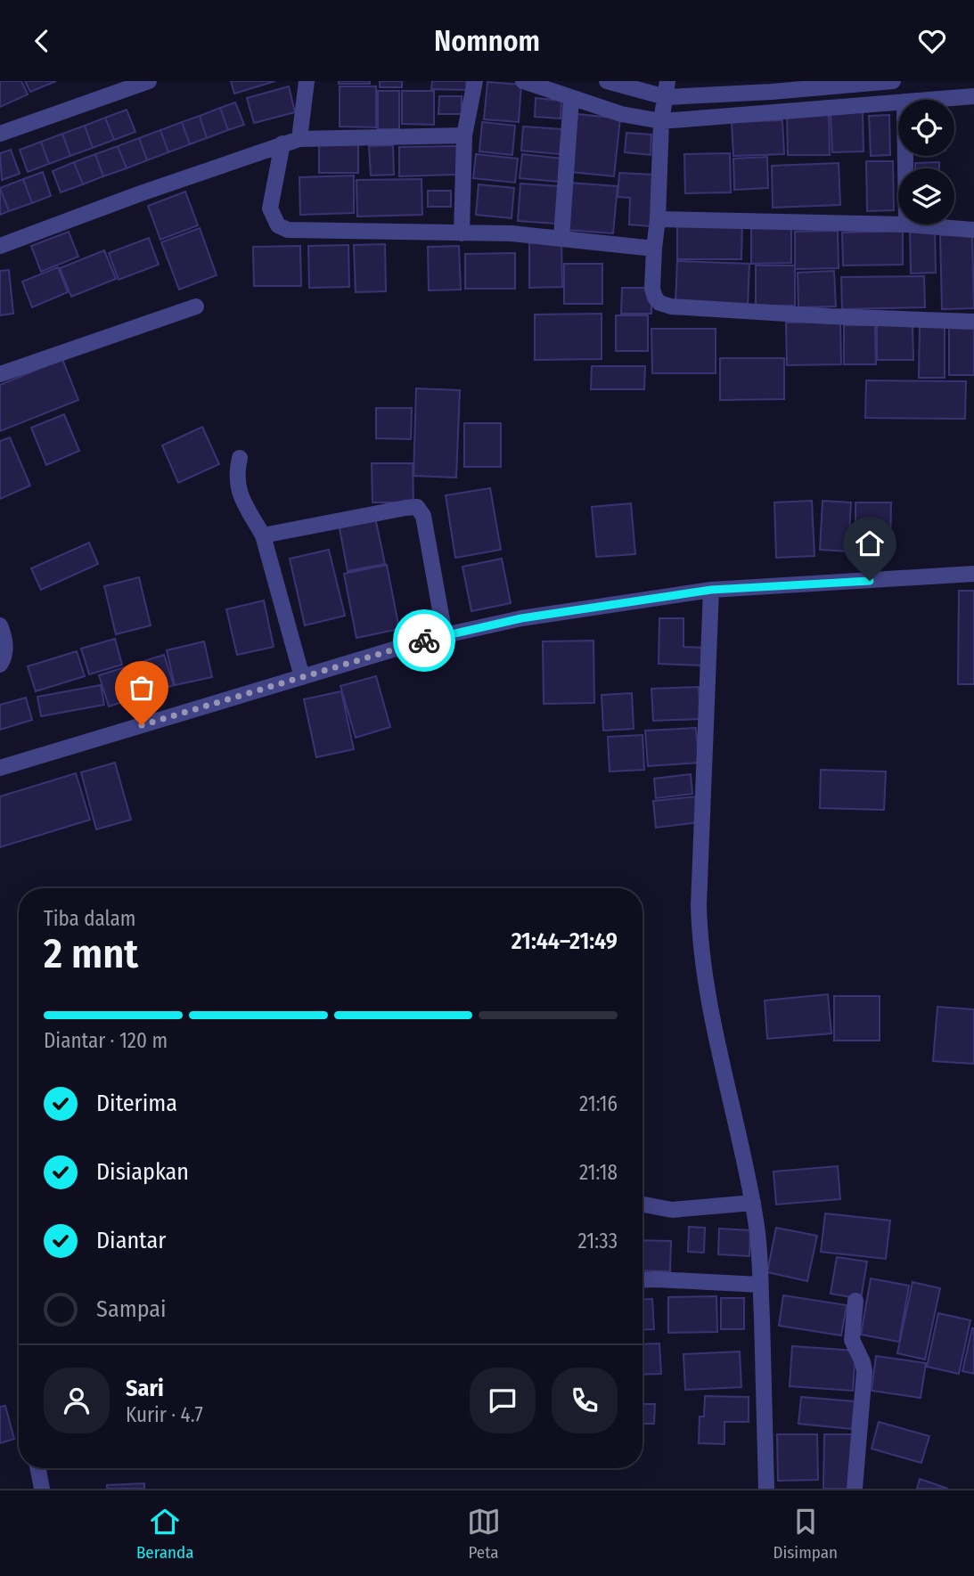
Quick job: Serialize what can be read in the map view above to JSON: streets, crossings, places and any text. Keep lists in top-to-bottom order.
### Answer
{
  "page": {
    "header": "Nomnom",
    "heading": ["2 mnt", "Tiba dalam", "21:44–21:49"],
    "panel": ["Sari", "Kurir · 4.7"],
    "bar": "Diantar · 120 m",
    "list": [
      ["Diterima", "21:16"],
      ["Disiapkan", "21:18"],
      ["Diantar", "21:33"],
      "Sampai"
    ],
    "tabs": ["Beranda", "Peta", "Disimpan"]
  }
}
